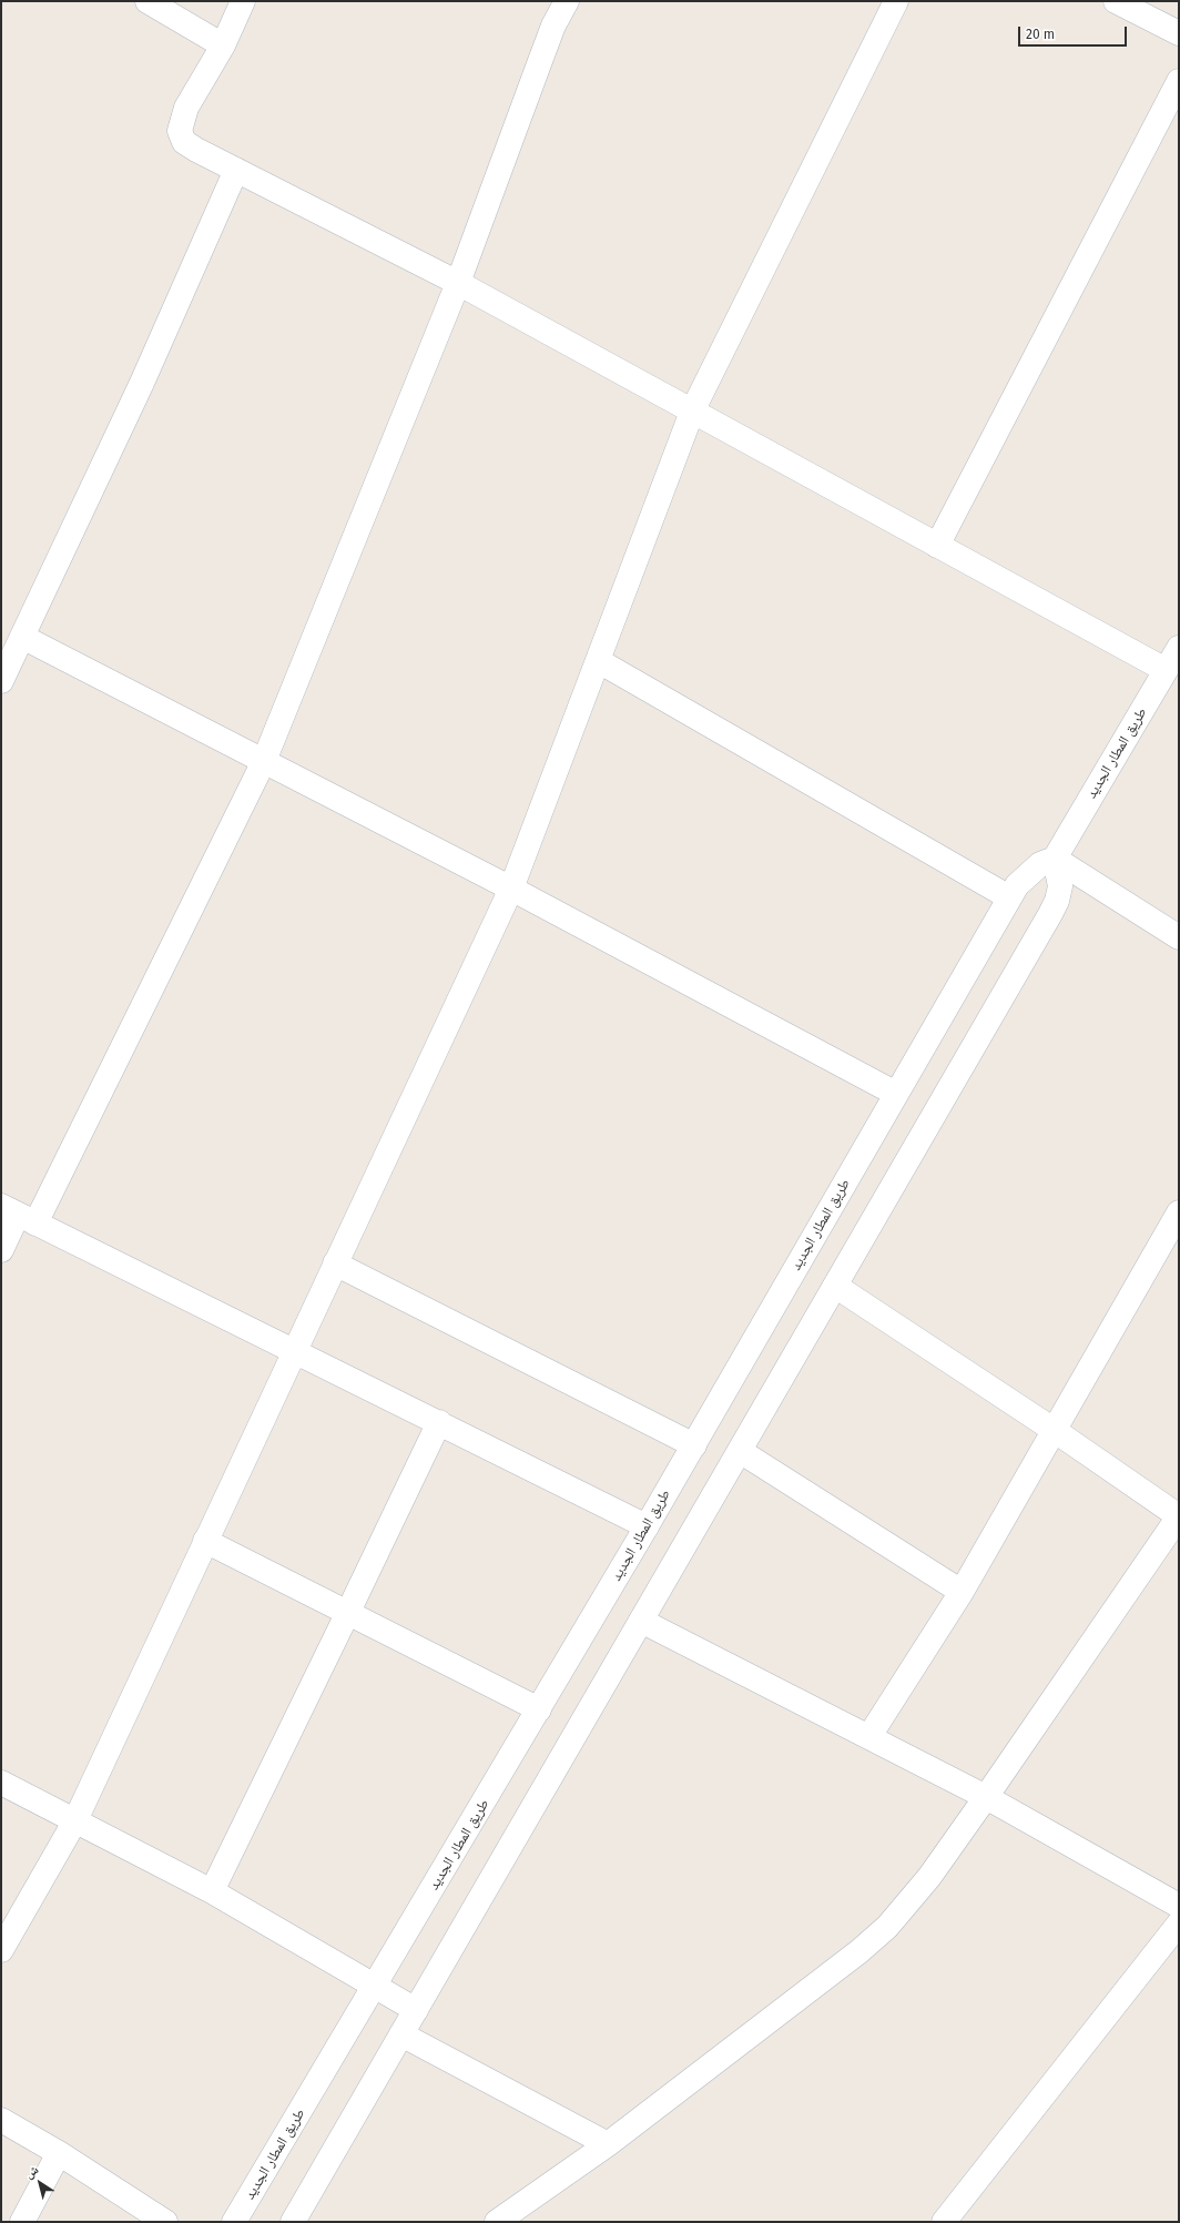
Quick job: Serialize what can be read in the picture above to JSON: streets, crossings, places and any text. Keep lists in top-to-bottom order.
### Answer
{
  "streets": {
    "street": ["طريق المطار الجديد"]
  },
  "scale_bar": "20 m",
  "north": "top left"
}
